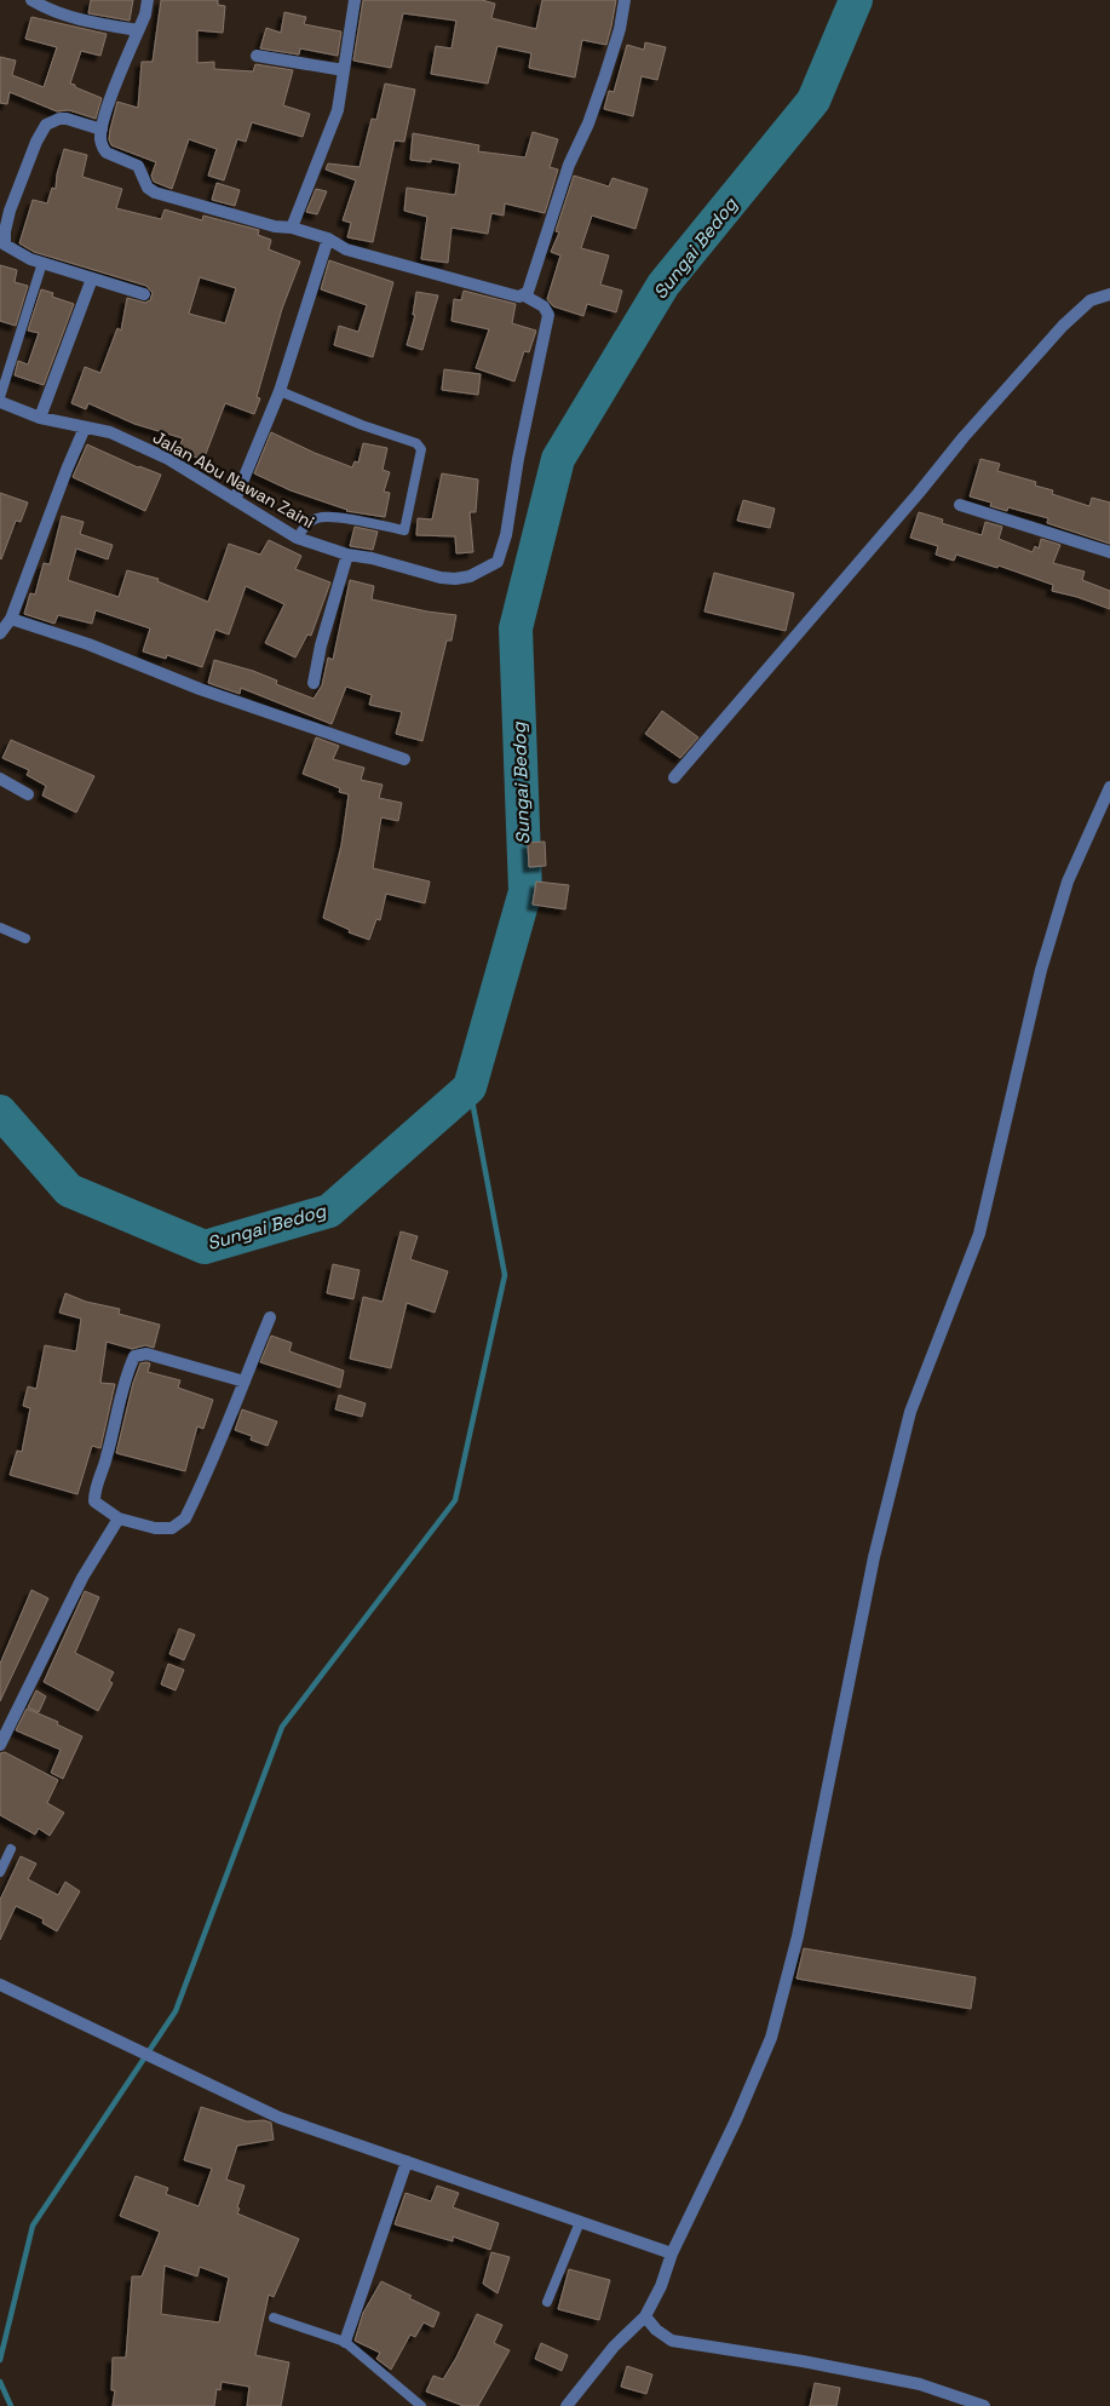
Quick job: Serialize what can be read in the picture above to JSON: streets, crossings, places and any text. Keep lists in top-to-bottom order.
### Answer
{
  "streets": {
    "street": ["Jalan Abu Nawan Zaini"]
  },
  "water": ["Sungai Bedog"]
}
